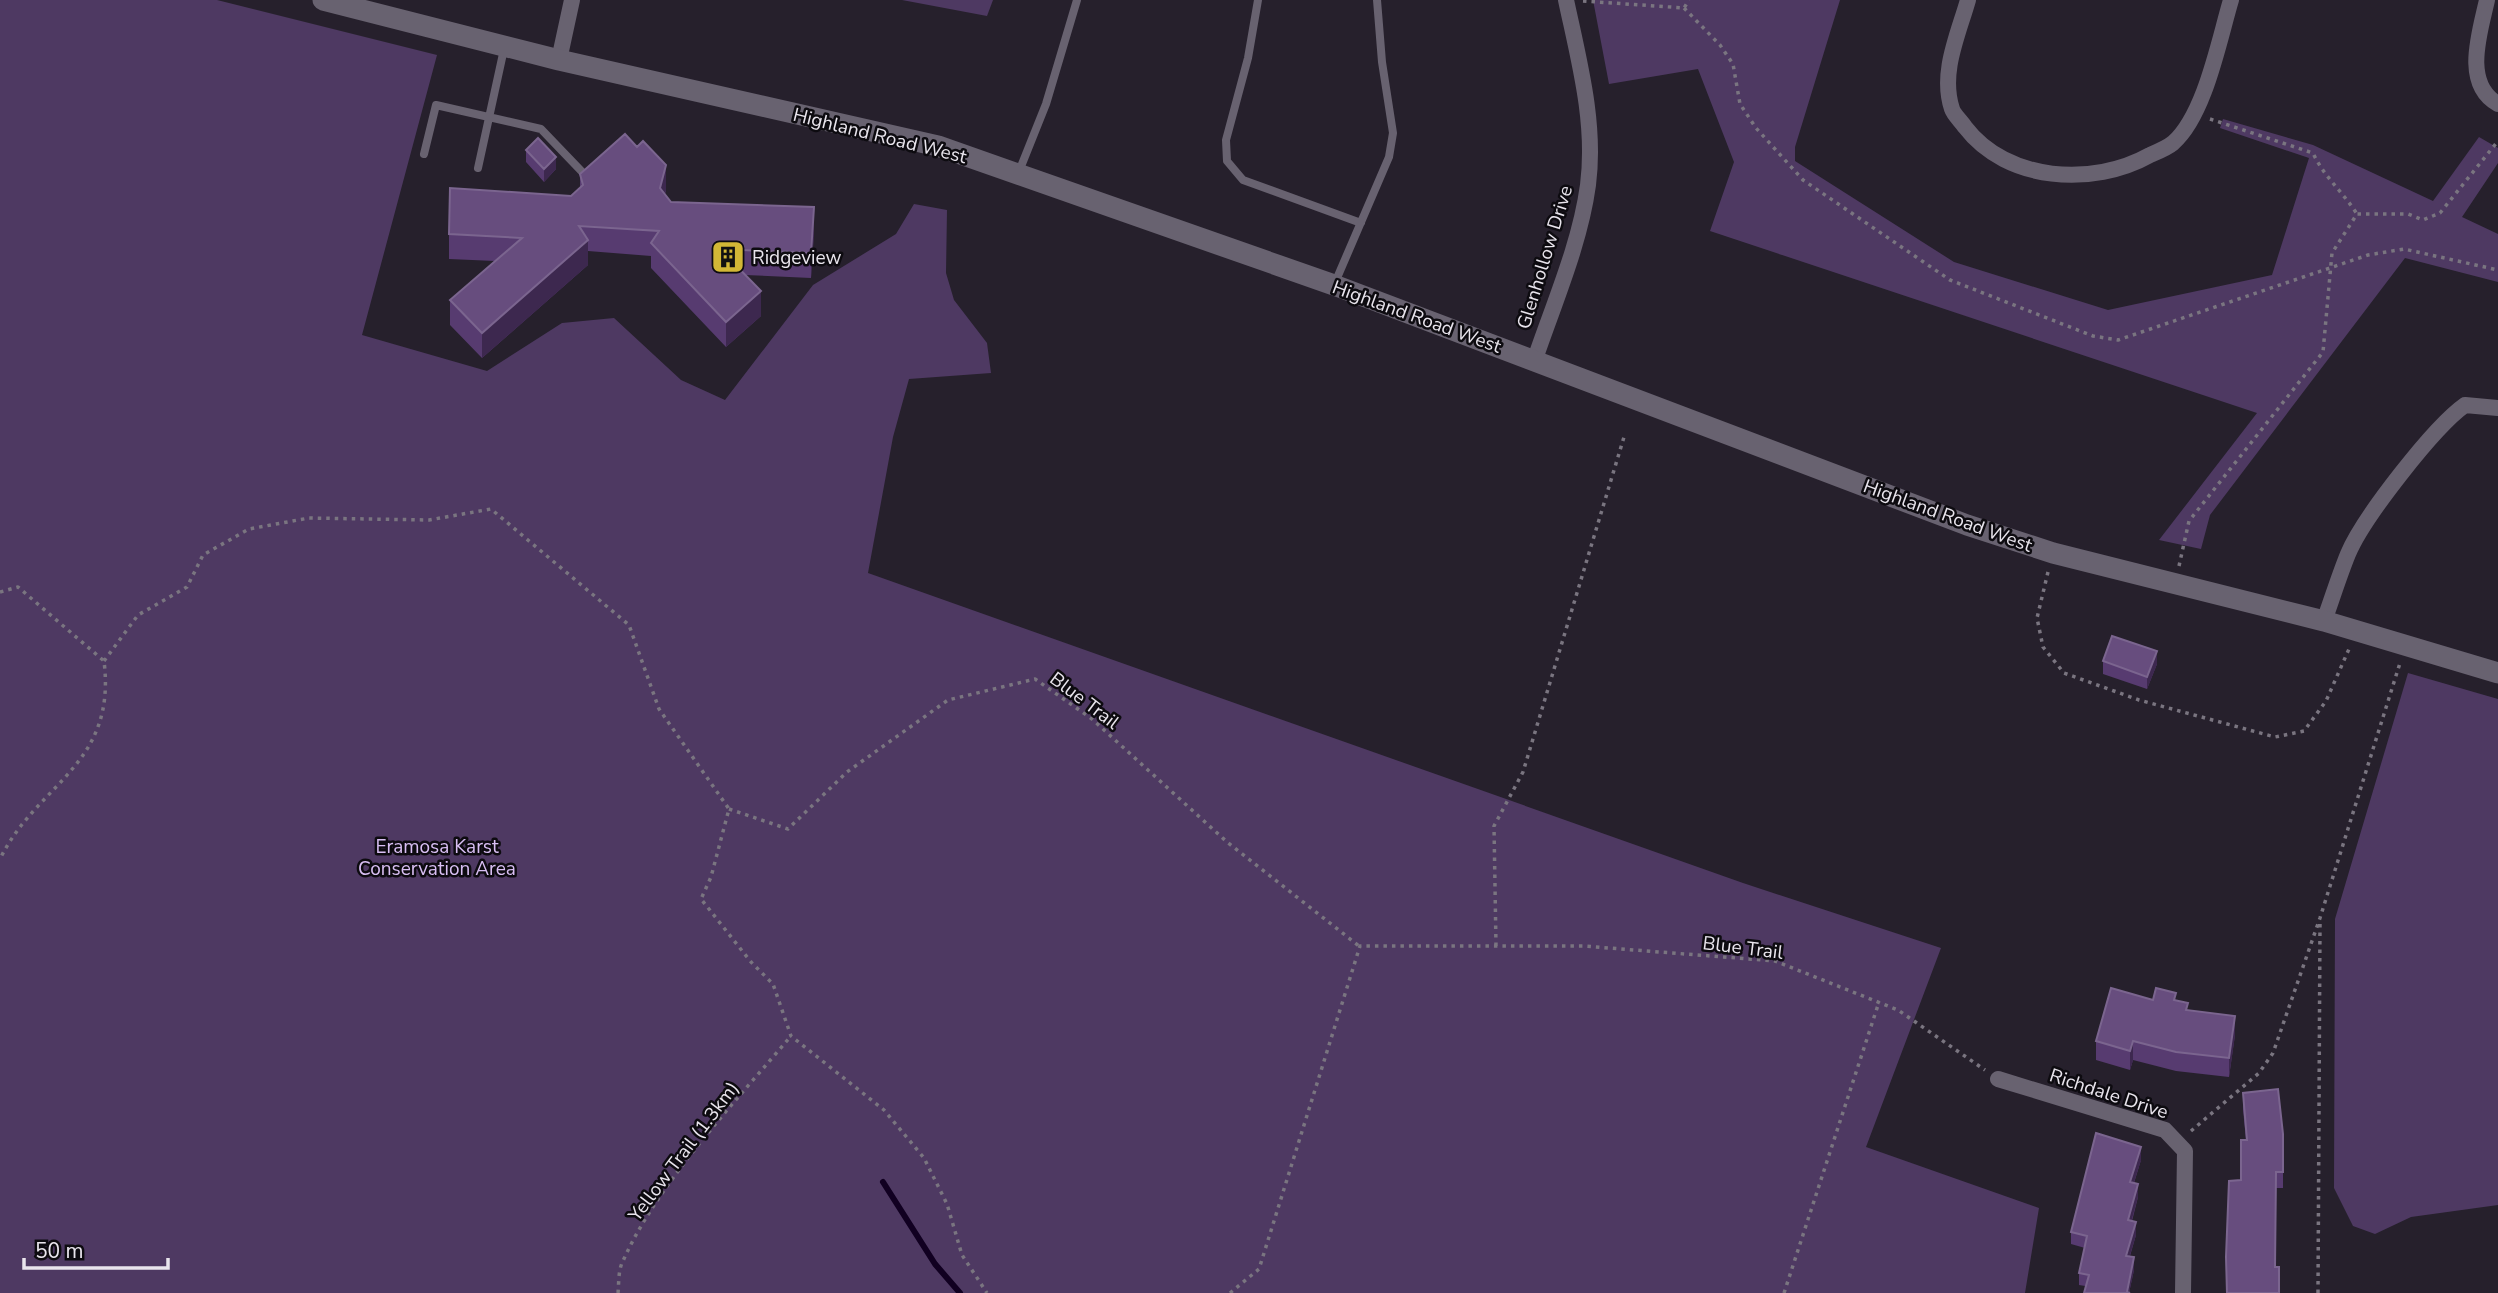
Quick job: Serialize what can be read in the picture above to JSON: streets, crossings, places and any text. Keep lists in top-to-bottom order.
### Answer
{
  "streets": {
    "street": ["Highland Road West", "Glenhollow Drive", "Richdale Drive"],
    "path": ["Blue Trail", "Yellow Trail (1.3km)"]
  },
  "crossings": [
    ["Highland Road West", "Glenhollow Drive"],
    ["Blue Trail", "Richdale Drive"]
  ],
  "parks": ["Eramosa Karst Conservation Area"],
  "places": {
    "building": ["Ridgeview"]
  },
  "scale_bar": "50 m"
}
